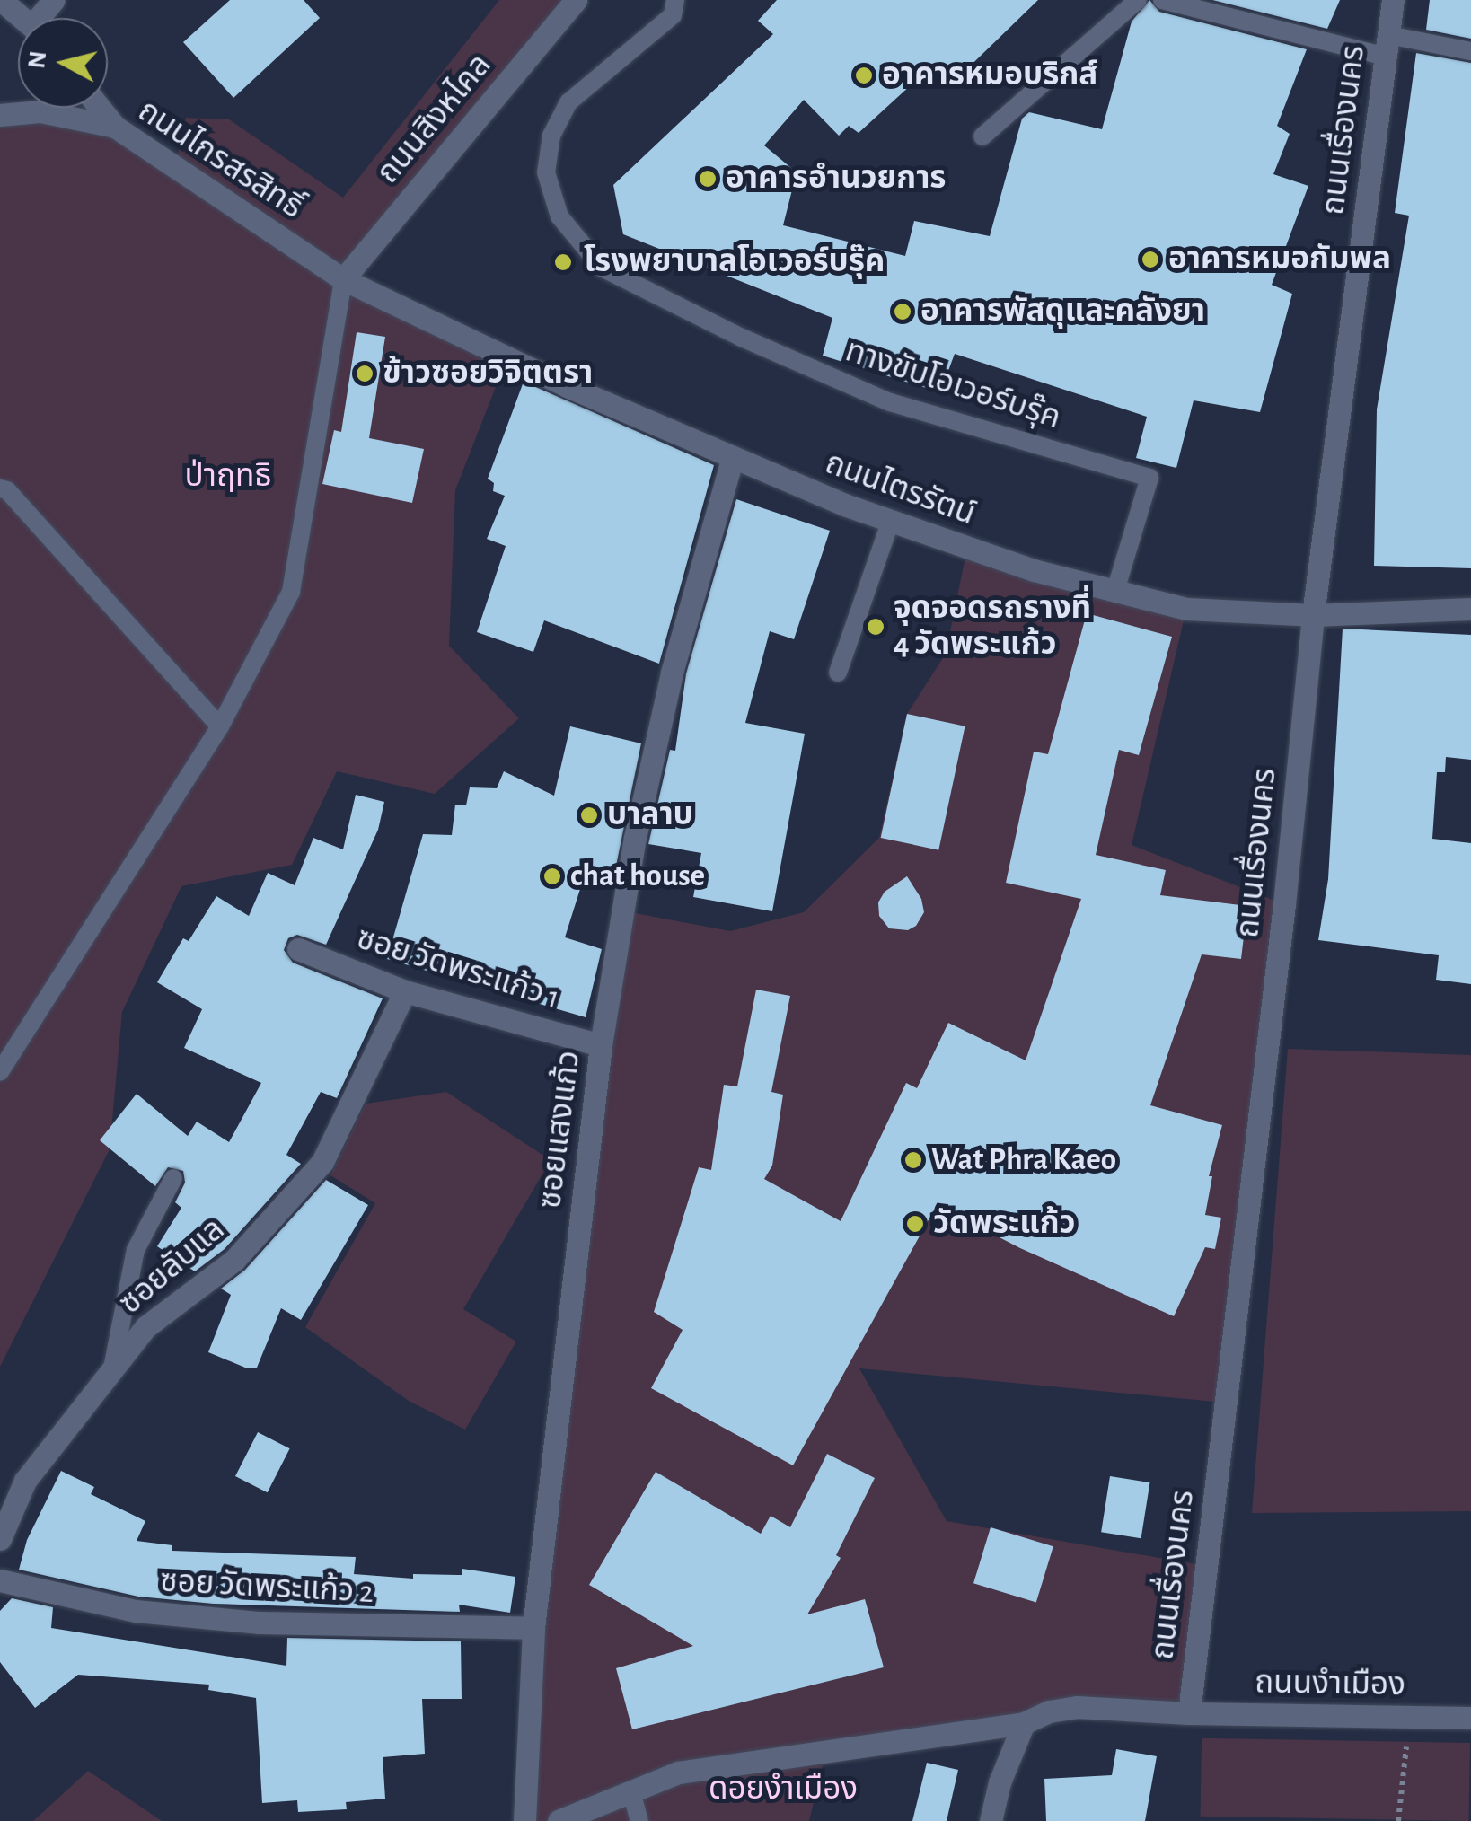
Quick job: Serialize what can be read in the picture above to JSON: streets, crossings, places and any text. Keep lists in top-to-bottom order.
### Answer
{
  "streets": {
    "street": [
      "ถนนสิงหไคล",
      "ถนนเรื่องนคร",
      "ถนนไกรสรสิทธิ์",
      "ถนนไตรรัตน์",
      "ซอย วัดพระแก้ว 1",
      "ซอยแสงแก้ว",
      "ซอยลับแล",
      "ซอย วัดพระแก้ว 2",
      "ถนนงำเมือง"
    ],
    "lane": ["ทางขับโอเวอร์บรุ๊ค"]
  },
  "crossings": [
    ["ถนนสิงหไคล", "ถนนไกรสรสิทธิ์"],
    ["ถนนสิงหไคล", "ถนนไตรรัตน์"],
    ["ถนนเรื่องนคร", "ถนนไตรรัตน์"],
    ["ถนนเรื่องนคร", "ถนนงำเมือง"],
    ["ถนนไกรสรสิทธิ์", "ถนนไตรรัตน์"],
    ["ทางขับโอเวอร์บรุ๊ค", "ถนนไตรรัตน์"],
    ["ถนนไตรรัตน์", "ซอยแสงแก้ว"],
    ["ซอย วัดพระแก้ว 1", "ซอยแสงแก้ว"],
    ["ซอย วัดพระแก้ว 1", "ซอยลับแล"],
    ["ซอยแสงแก้ว", "ซอย วัดพระแก้ว 2"]
  ],
  "parks": ["ป่าฤทธิ", "ดอยงำเมือง"],
  "places": [
    "อาคารหมอบริกส์",
    "อาคารอำนวยการ",
    "อาคารหมอกัมพล",
    "โรงพยาบาลโอเวอร์บรุ๊ค",
    "อาคารพัสดุและคลังยา",
    "ข้าวซอยวิจิตตรา",
    "จุดจอดรถรางที่ 4 วัดพระแก้ว",
    "บาลาบ",
    "chat house",
    "Wat Phra Kaeo",
    "วัดพระแก้ว"
  ],
  "north": "left"
}
